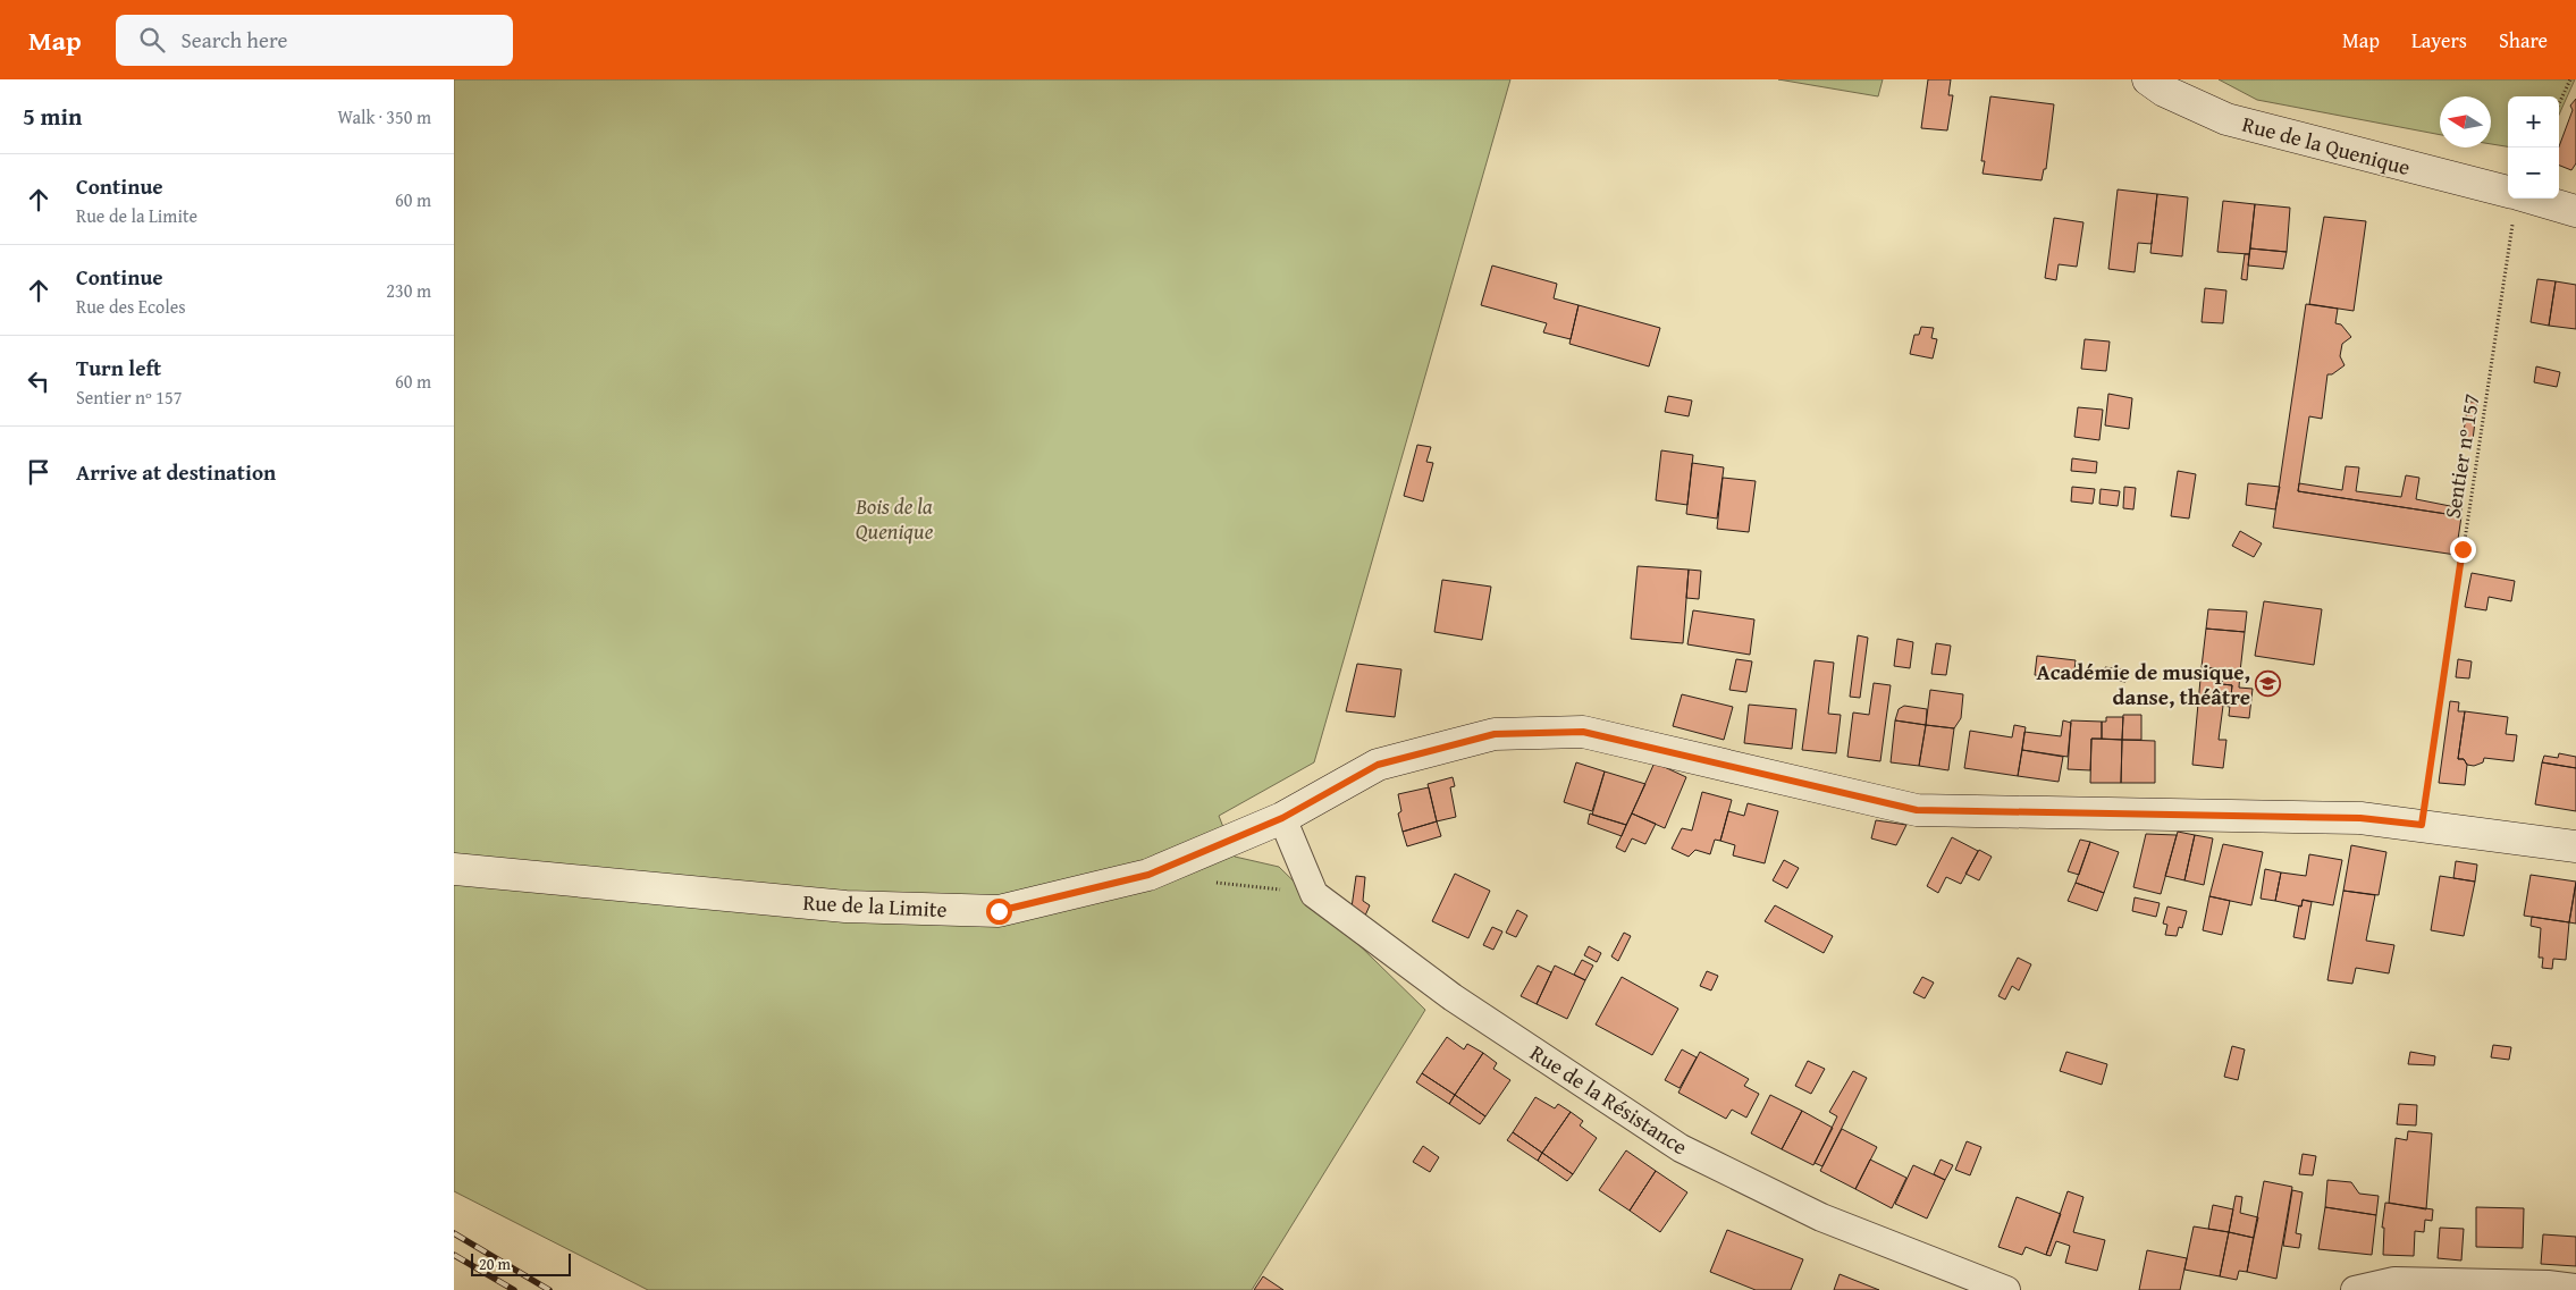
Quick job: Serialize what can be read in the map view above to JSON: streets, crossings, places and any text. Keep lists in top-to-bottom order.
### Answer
{
  "streets": {
    "street": ["Rue de la Quenique", "Rue de la Limite", "Rue de la Résistance"],
    "path": ["Sentier nᵒ 157"]
  },
  "crossings": [
    ["Rue de la Quenique", "Sentier nᵒ 157"],
    ["Sentier nᵒ 157", "Rue de la Limite"]
  ],
  "parks": ["Bois de la Quenique"],
  "places": {
    "school or university": ["Académie de musique, danse, théâtre"]
  },
  "scale_bar": "20 m",
  "north": "left",
  "page": {
    "header": "Map",
    "search": "Search here",
    "nav": ["Map", "Layers", "Share"],
    "heading": ["5 min", "Walk · 350 m"],
    "map_buttons": ["+", "−"],
    "list": [
      ["Continue", "Rue de la Limite", "60 m"],
      ["Continue", "Rue des Ecoles", "230 m"],
      ["Turn left", "Sentier nᵒ 157", "60 m"],
      "Arrive at destination"
    ],
    "scale": "20 m"
  }
}
